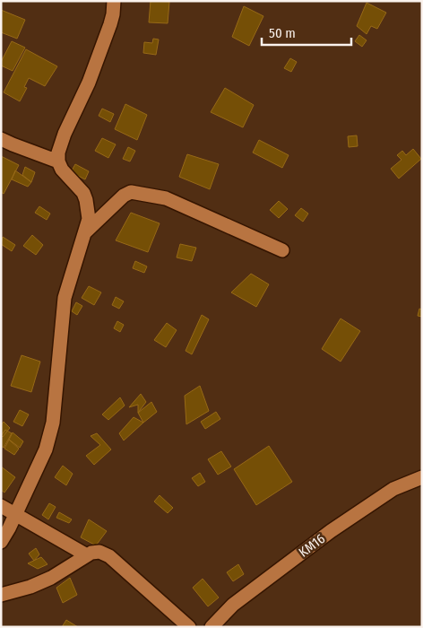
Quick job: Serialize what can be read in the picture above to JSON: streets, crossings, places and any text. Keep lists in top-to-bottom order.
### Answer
{
  "streets": {
    "street": ["KM16"]
  },
  "scale_bar": "50 m"
}
